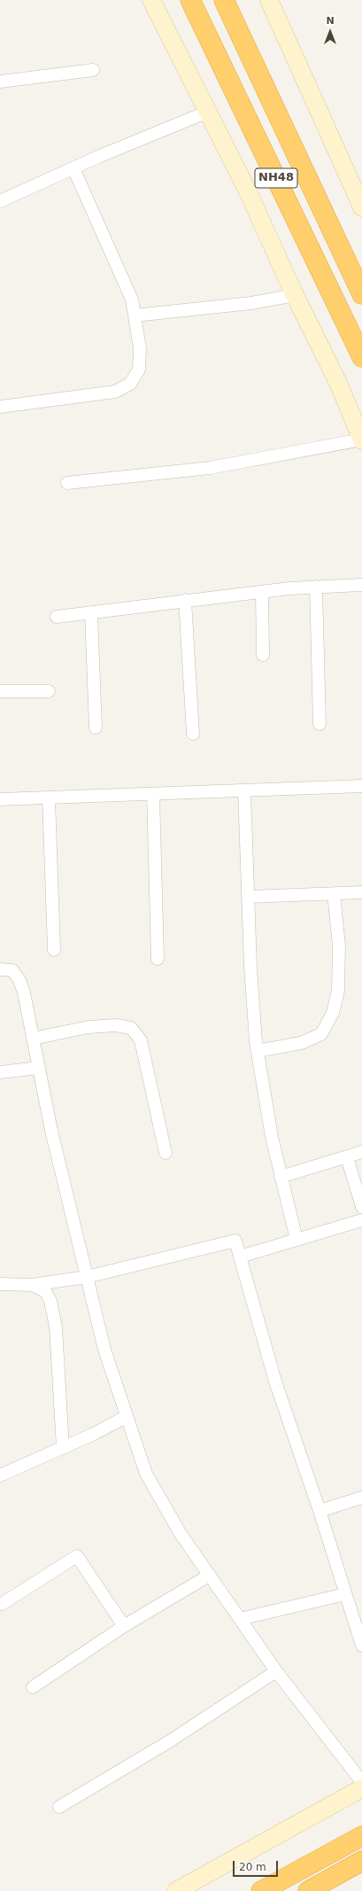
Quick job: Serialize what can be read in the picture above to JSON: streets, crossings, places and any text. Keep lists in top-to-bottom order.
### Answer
{
  "streets": {
    "highway": ["NH48"]
  },
  "scale_bar": "20 m",
  "north": "top"
}
